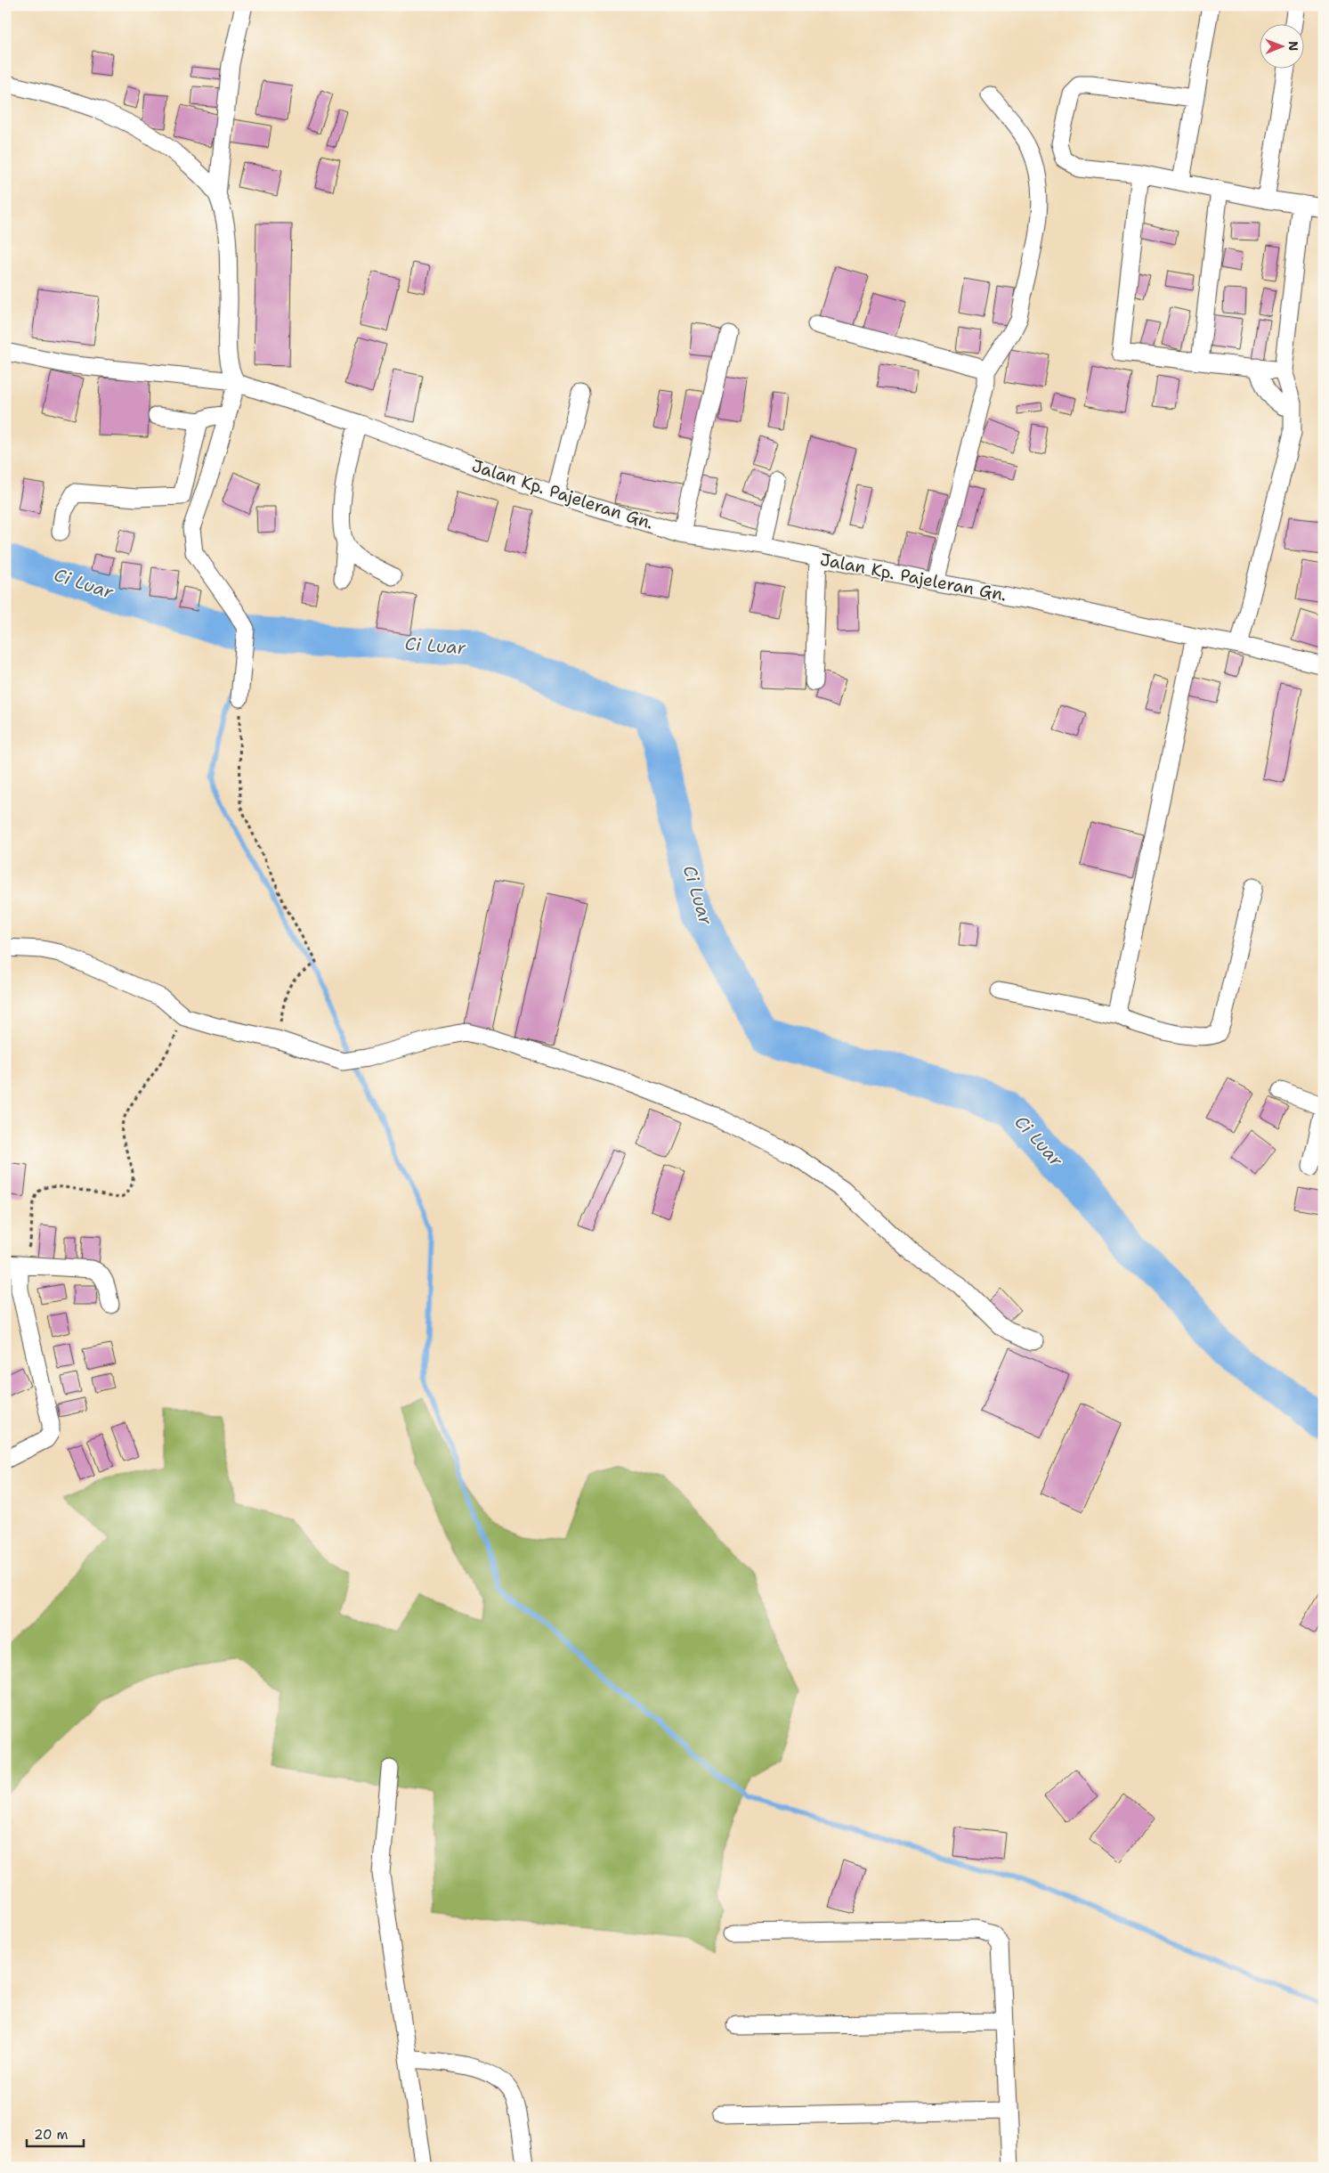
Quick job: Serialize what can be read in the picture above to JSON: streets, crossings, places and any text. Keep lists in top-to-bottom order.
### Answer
{
  "streets": {
    "street": ["Jalan Kp. Pajeleran Gn."]
  },
  "water": ["Ci Luar"],
  "scale_bar": "20 m",
  "north": "right"
}
